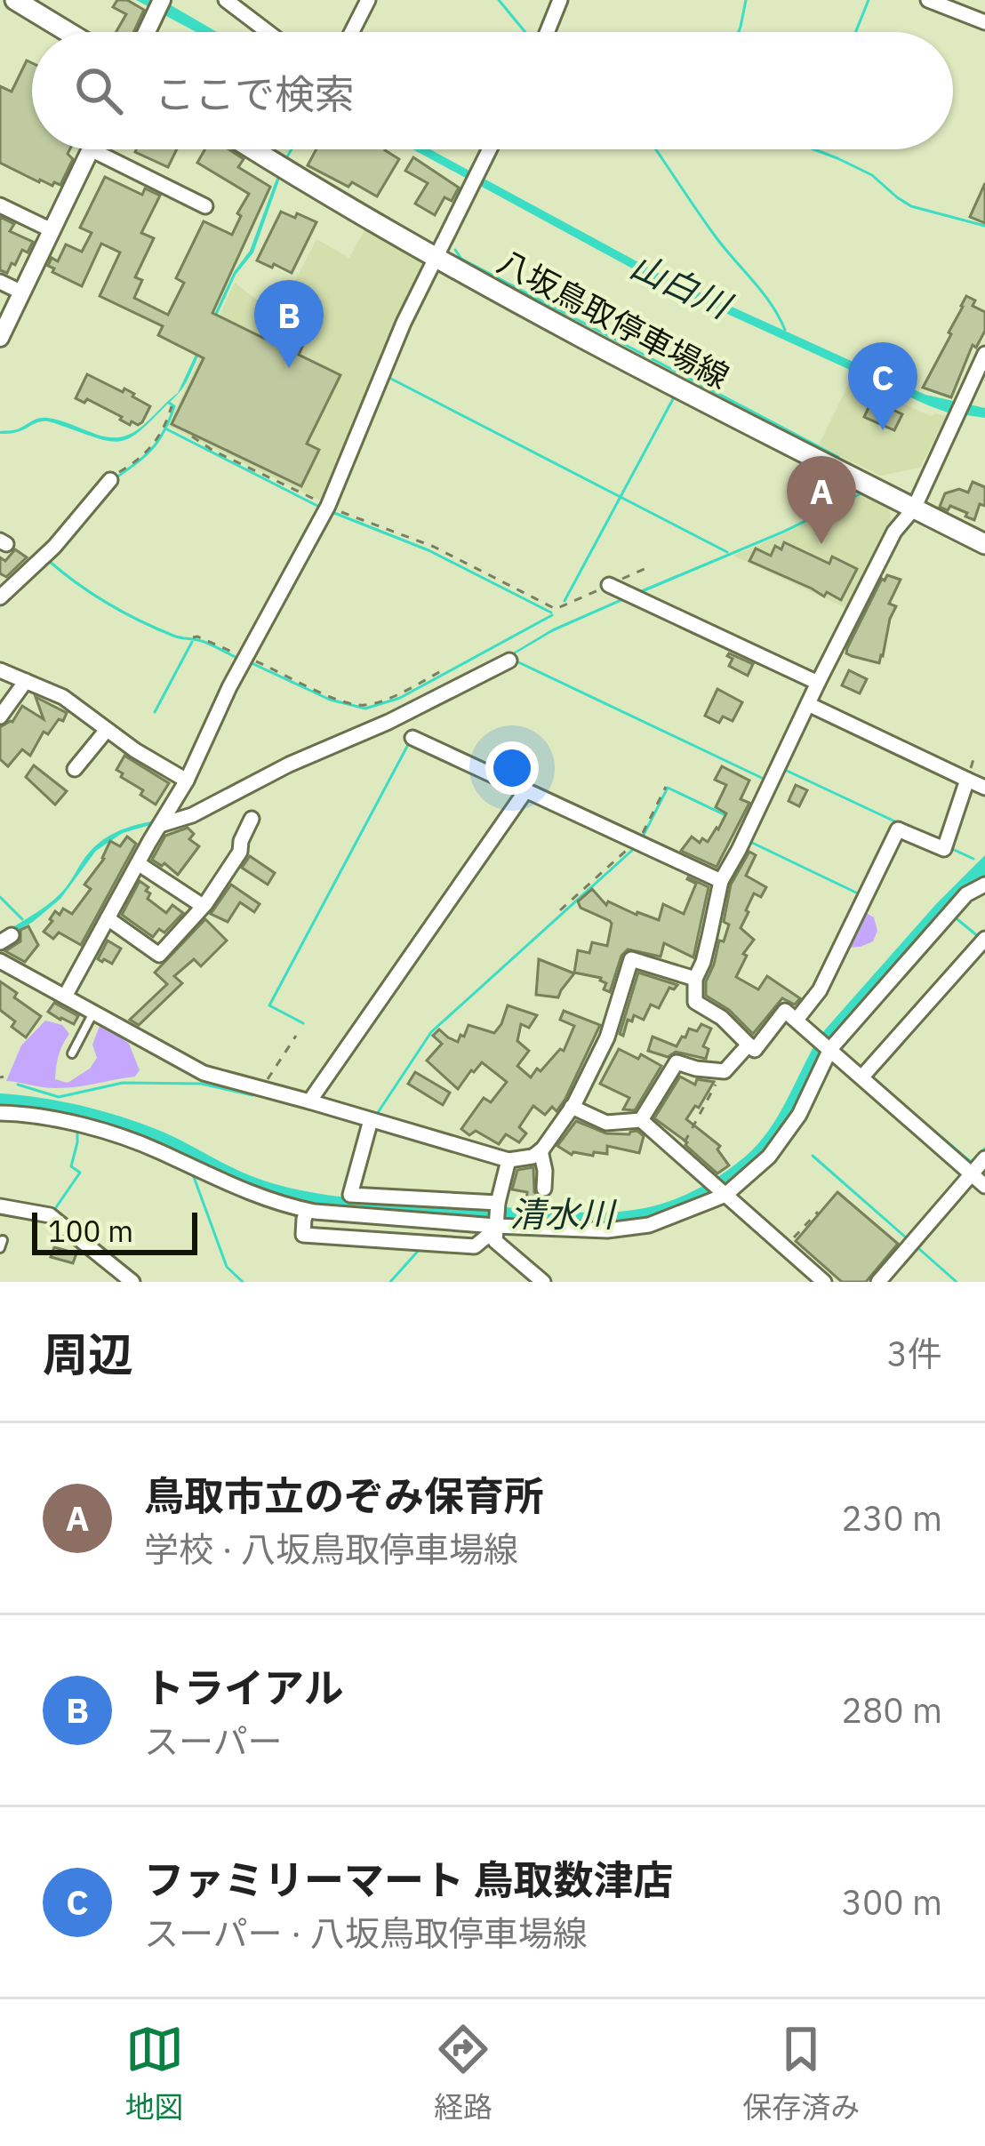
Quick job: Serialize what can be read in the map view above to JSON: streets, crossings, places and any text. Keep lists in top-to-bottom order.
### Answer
{
  "streets": {
    "main road": ["八坂鳥取停車場線"]
  },
  "water": ["山白川", "清水川"],
  "scale_bar": "100 m",
  "page": {
    "search": "ここで検索",
    "pins": ["B", "C", "A"],
    "scale": "100 m",
    "heading": ["周辺", "3件"],
    "list": [
      {
        "mark": "A",
        "name": "鳥取市立のぞみ保育所",
        "note": "学校 · 八坂鳥取停車場線",
        "value": "230 m"
      },
      {
        "mark": "B",
        "name": "トライアル",
        "note": "スーパー",
        "value": "280 m"
      },
      {
        "mark": "C",
        "name": "ファミリーマート 鳥取数津店",
        "note": "スーパー · 八坂鳥取停車場線",
        "value": "300 m"
      }
    ],
    "nav": ["地図", "経路", "保存済み"]
  }
}
